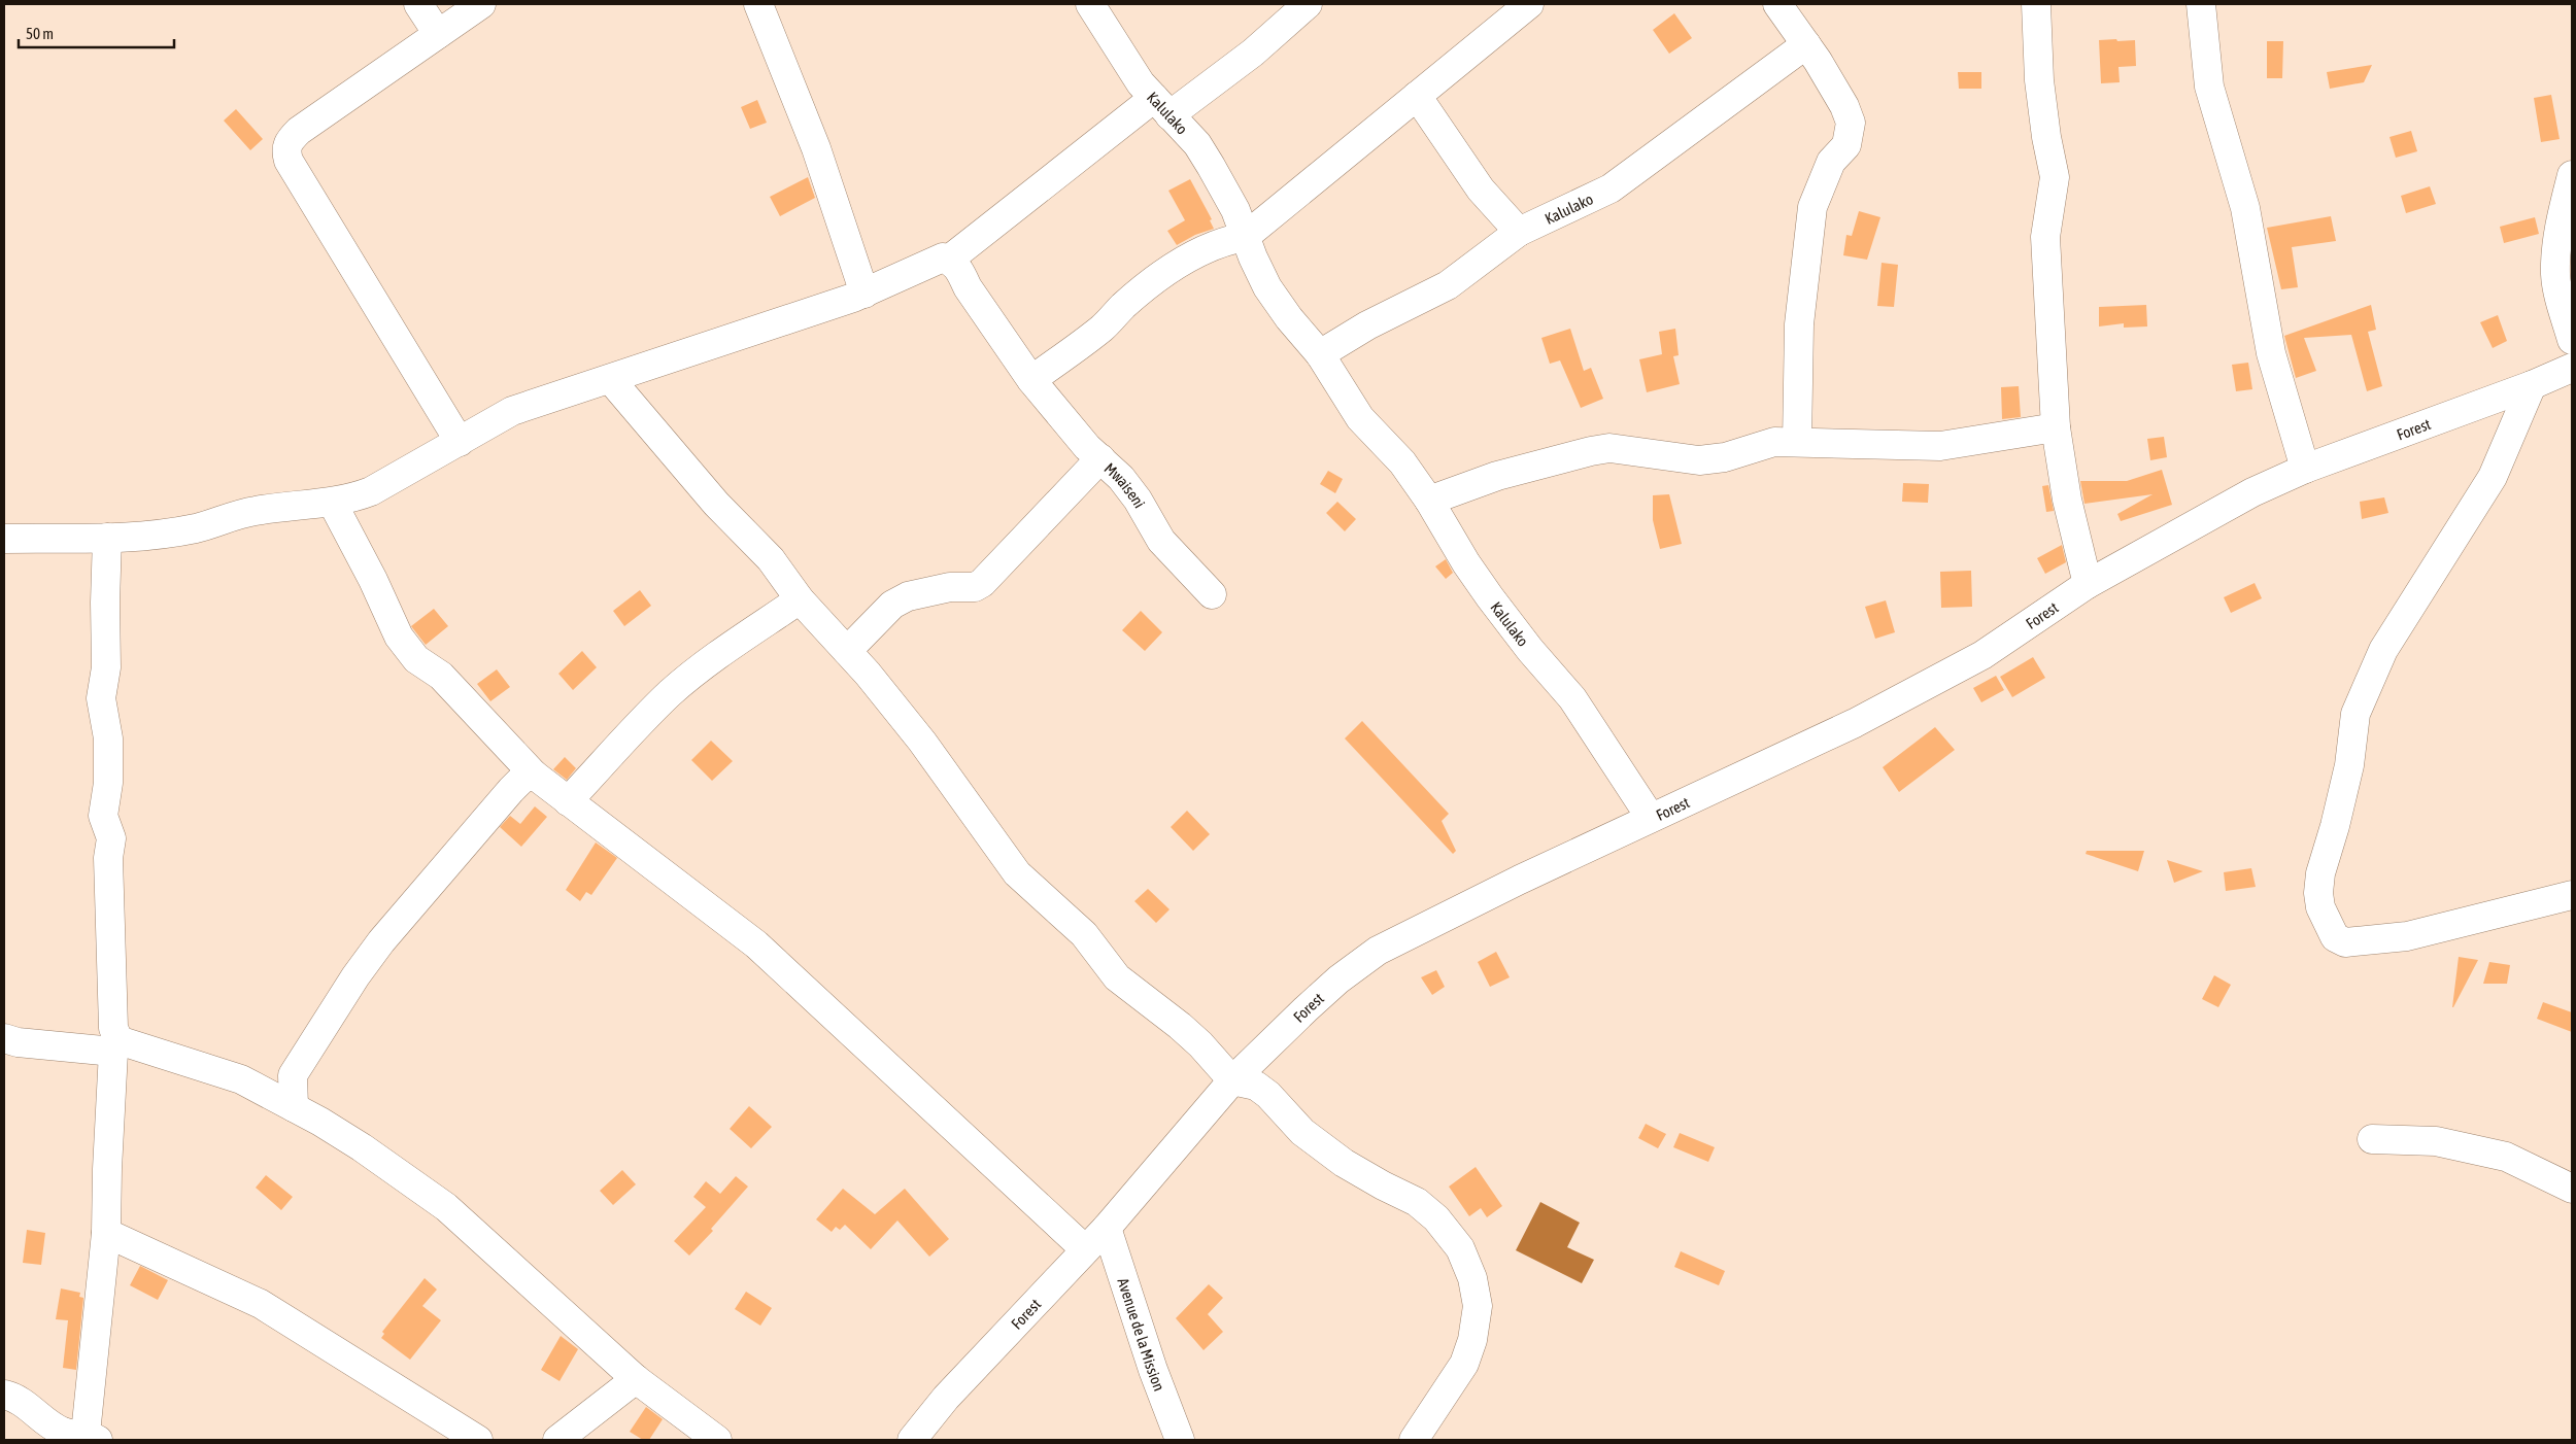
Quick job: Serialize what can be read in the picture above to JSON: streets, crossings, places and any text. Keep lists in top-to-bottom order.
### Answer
{
  "streets": {
    "street": [
      "Kalulako",
      "Forest",
      "Mwaiseni",
      "Avenue de la Mission"
    ]
  },
  "crossings": [
    ["Kalulako", "Forest"],
    ["Forest", "Avenue de la Mission"]
  ],
  "scale_bar": "50 m"
}
